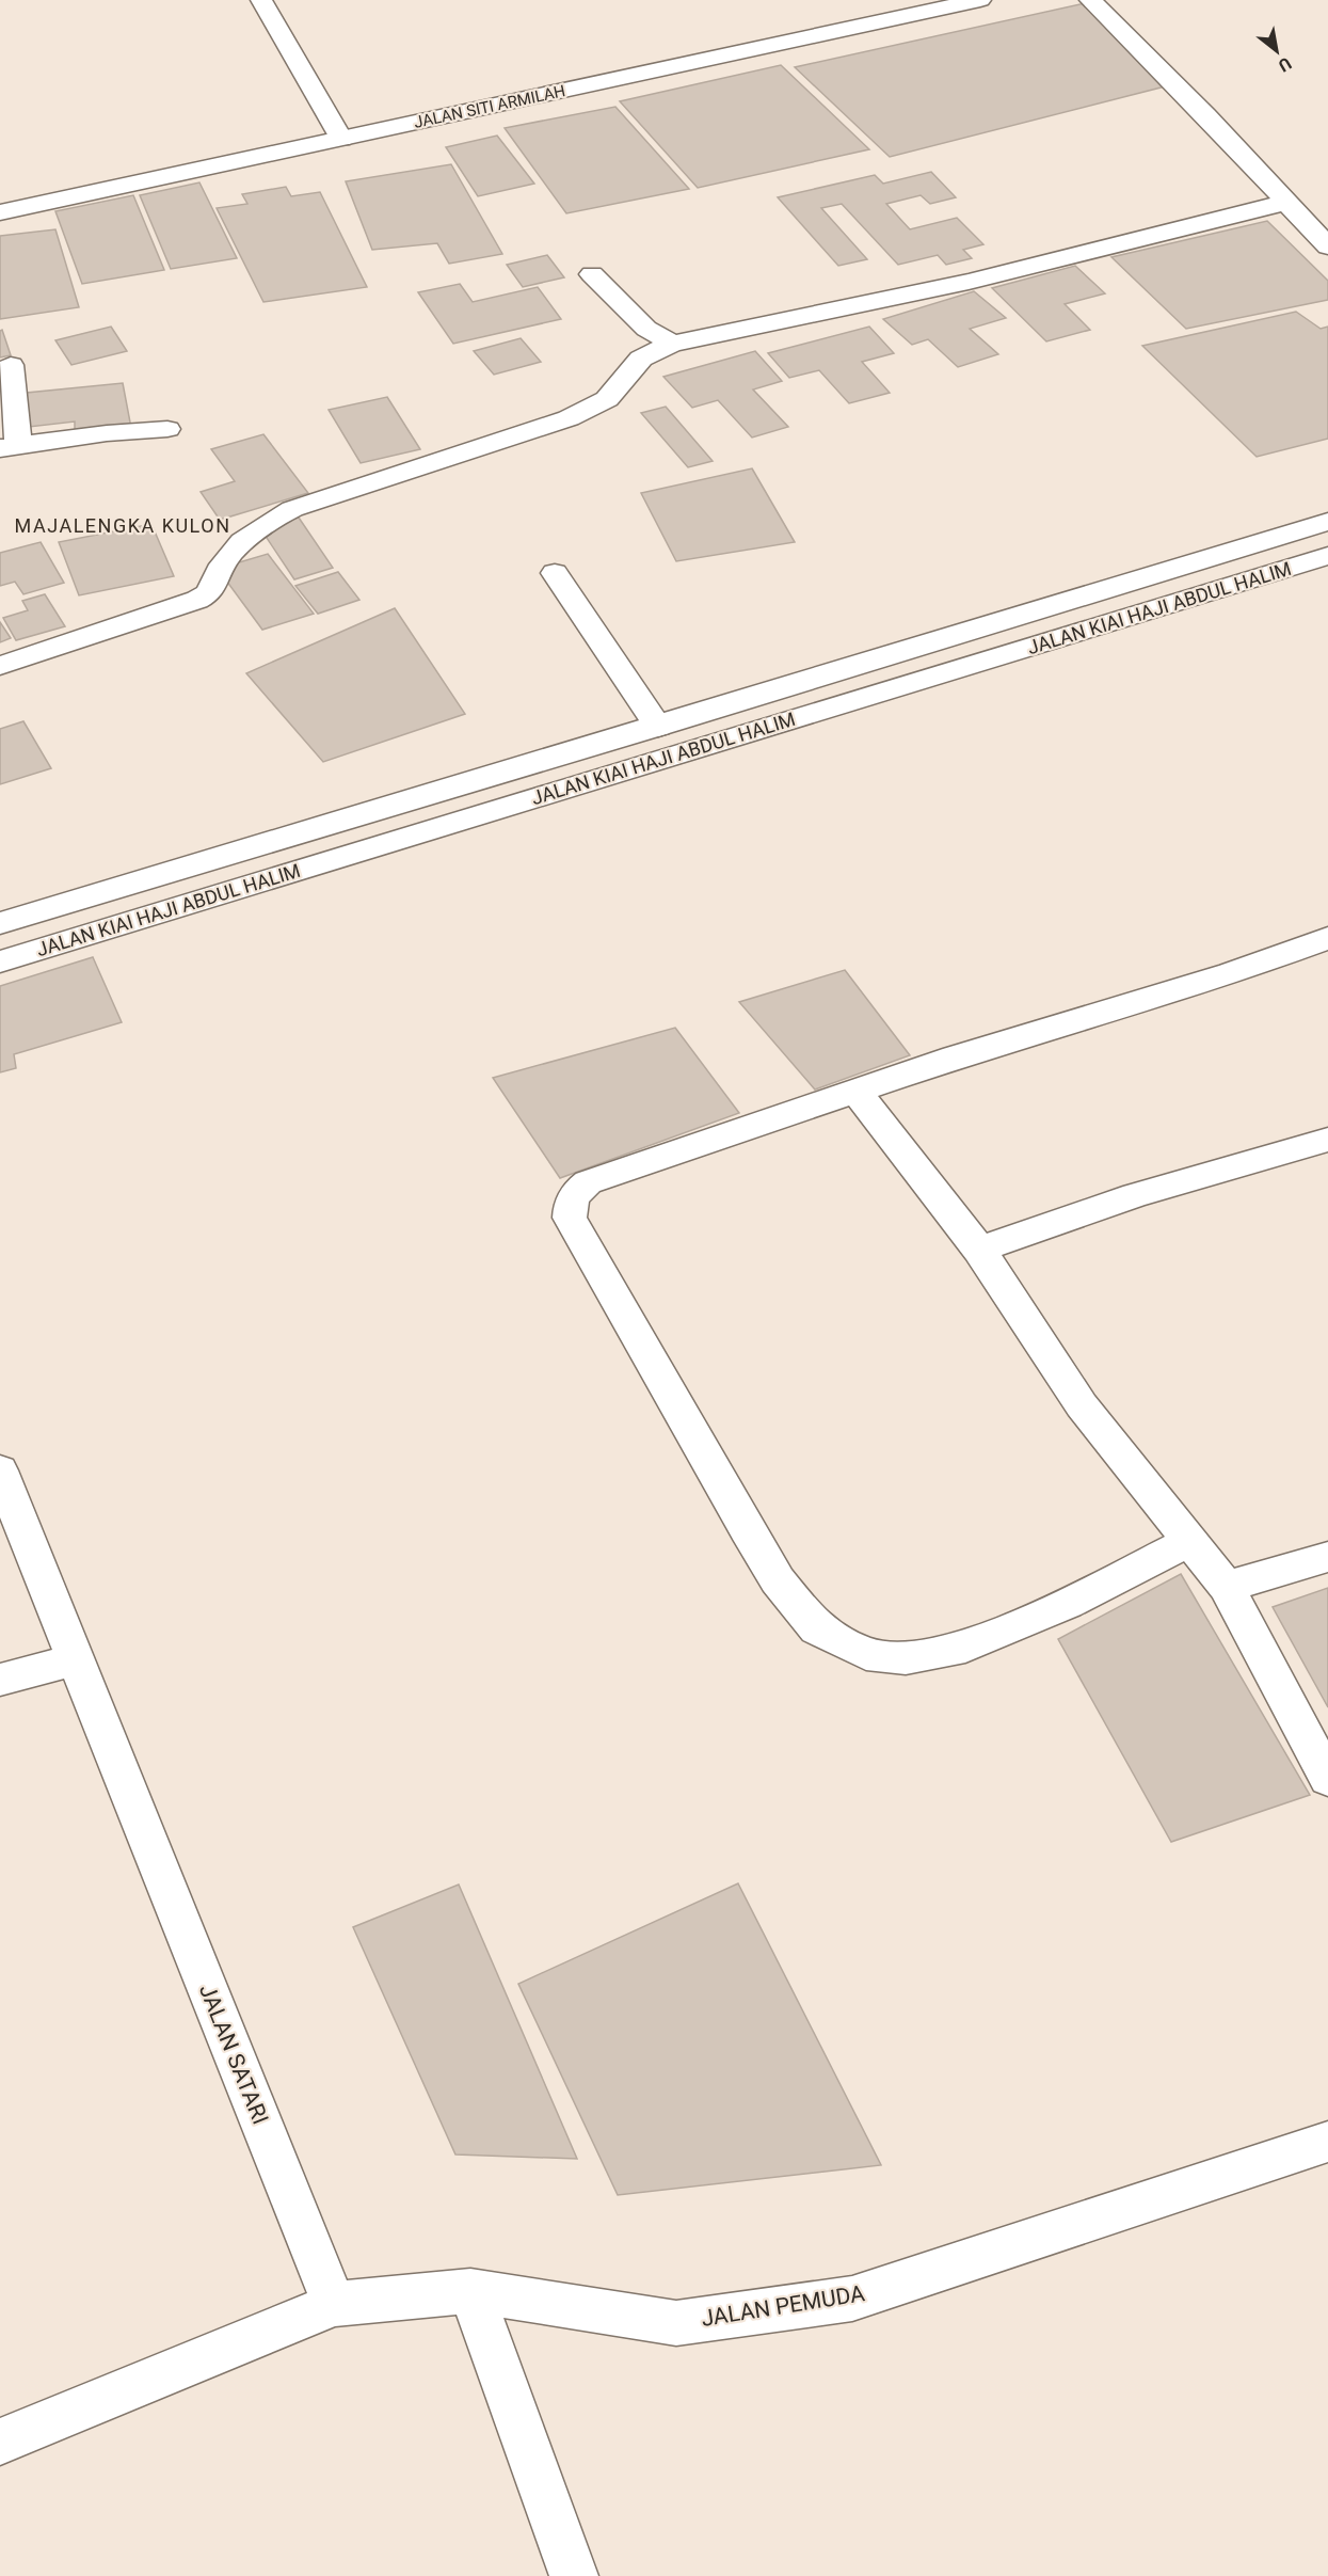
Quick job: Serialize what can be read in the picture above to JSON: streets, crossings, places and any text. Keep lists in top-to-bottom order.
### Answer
{
  "streets": {
    "street": [
      "JALAN SITI ARMILAH",
      "JALAN KIAI HAJI ABDUL HALIM",
      "JALAN SATARI",
      "JALAN PEMUDA"
    ]
  },
  "crossings": [
    ["JALAN SATARI", "JALAN PEMUDA"]
  ],
  "districts": ["MAJALENGKA KULON"],
  "north": "bottom right"
}
